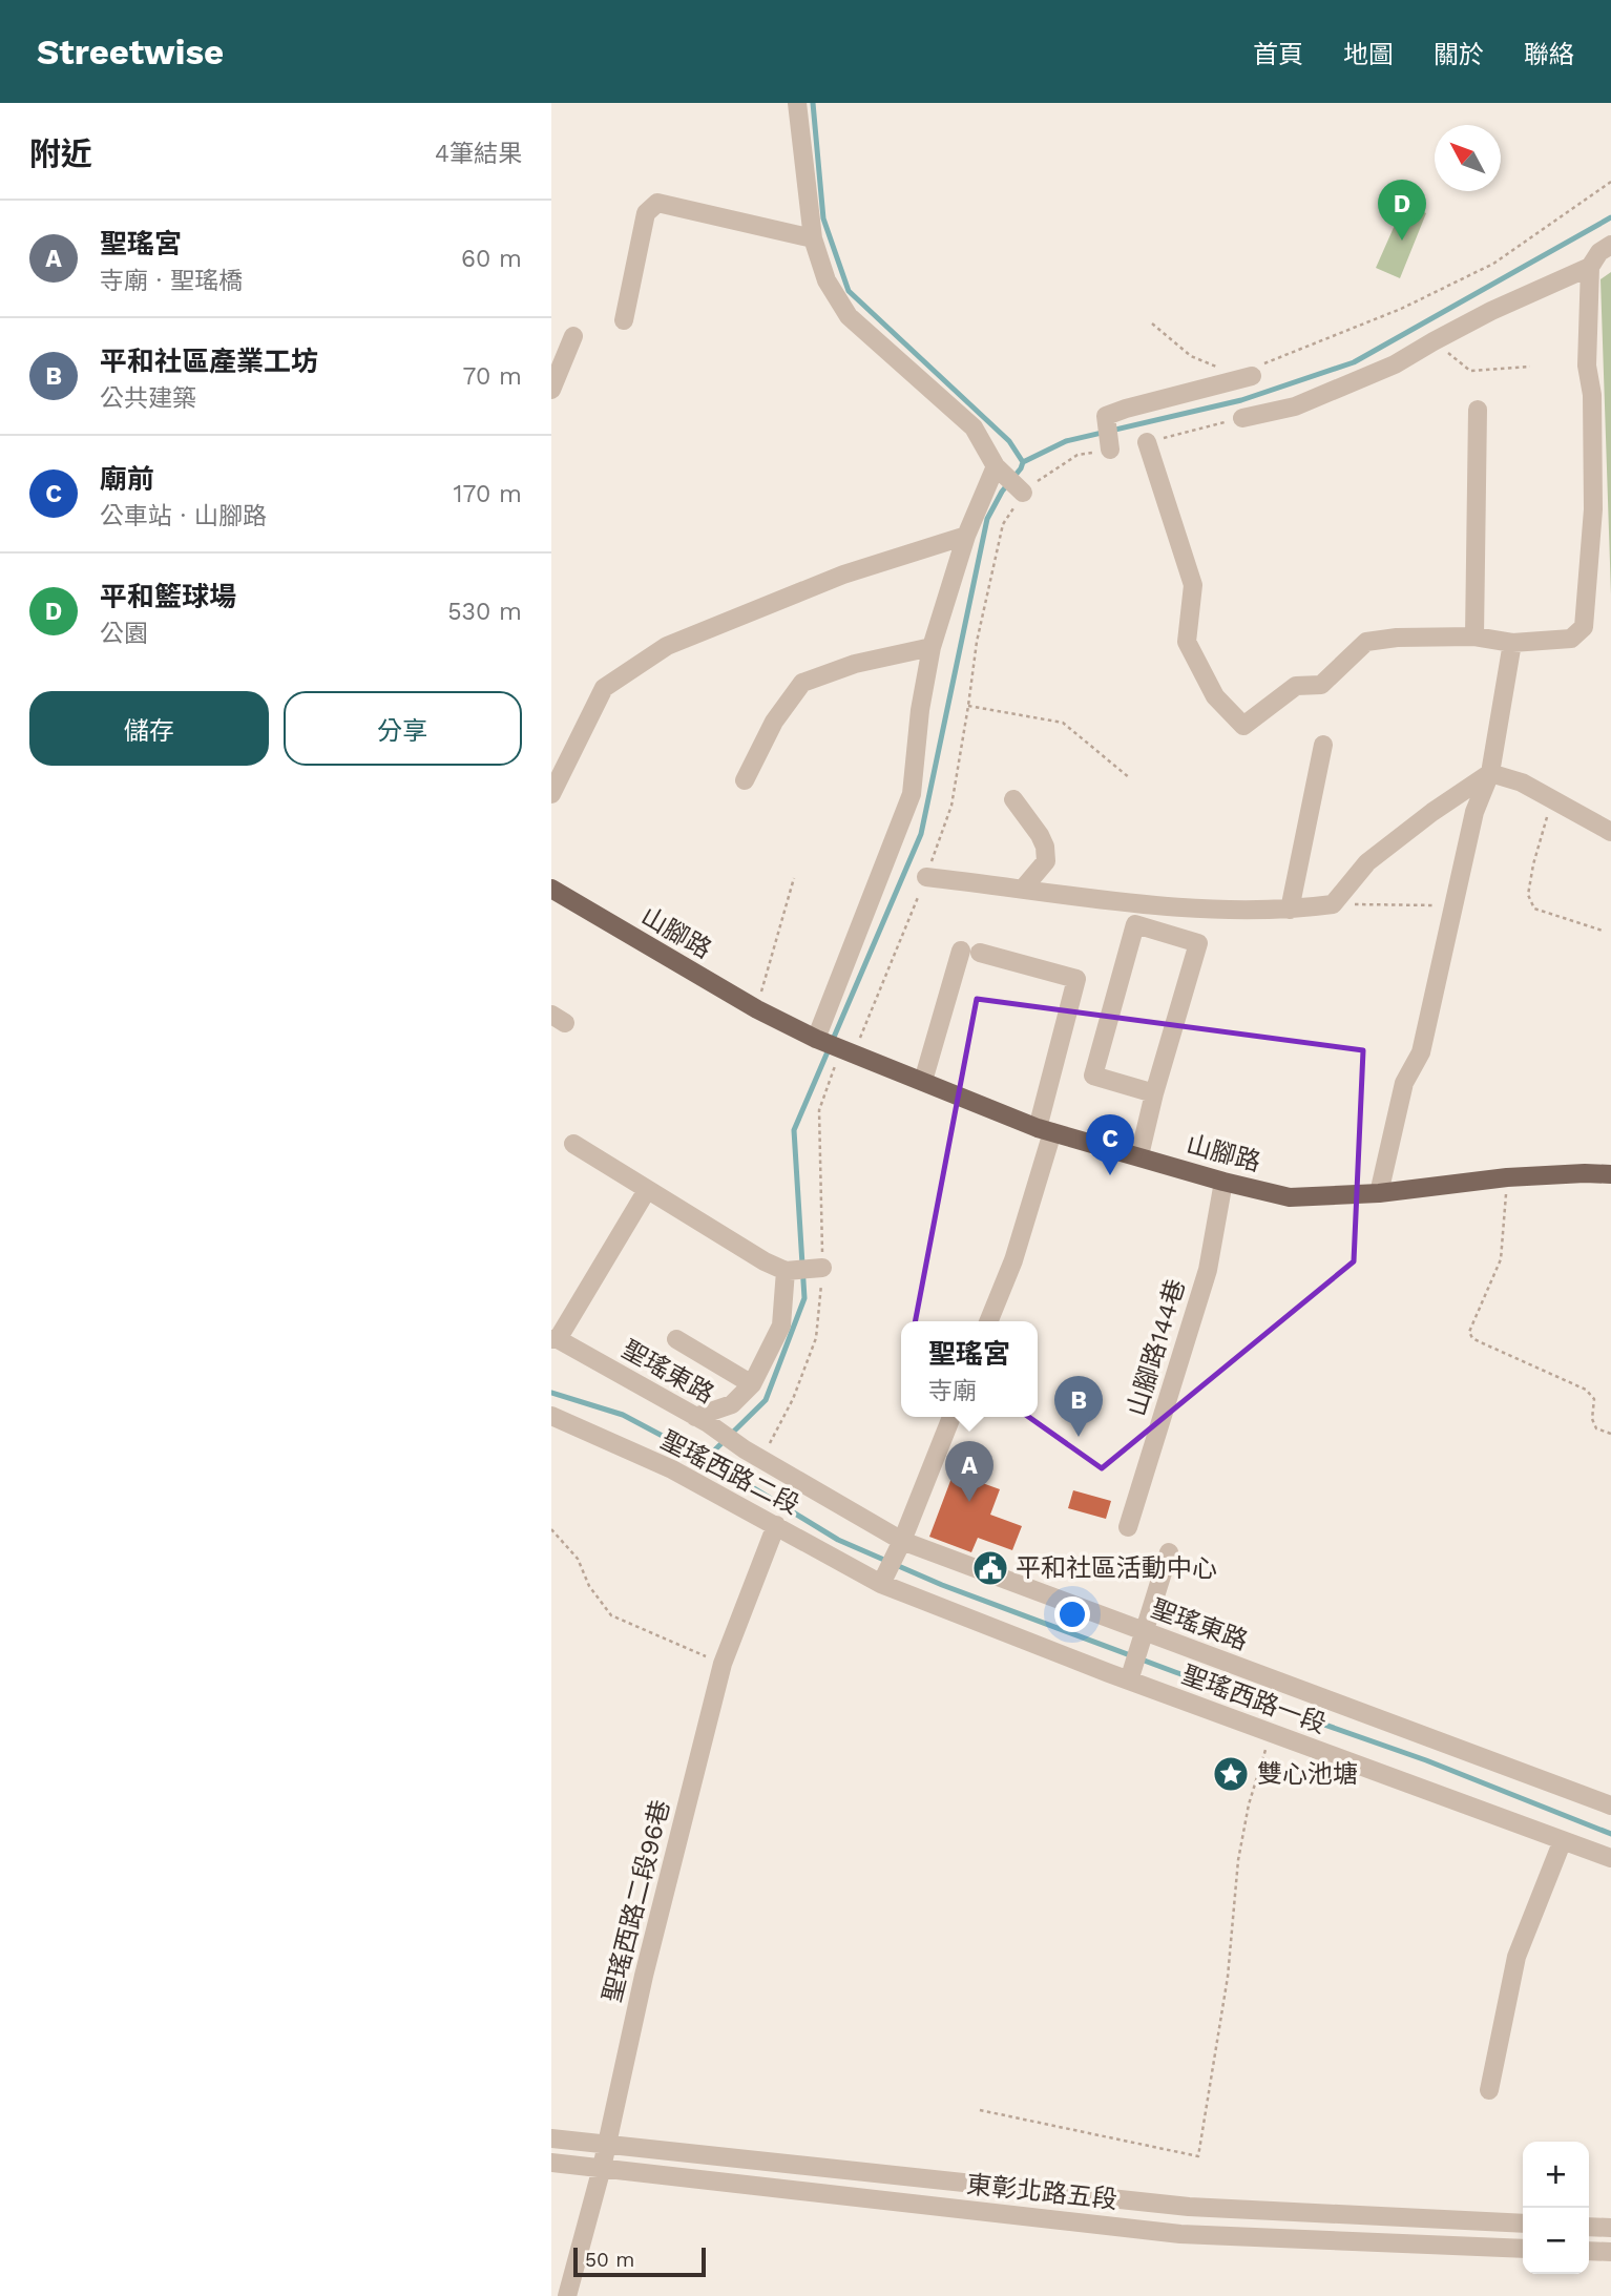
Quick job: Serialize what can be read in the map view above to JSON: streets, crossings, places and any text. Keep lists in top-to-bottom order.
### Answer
{
  "streets": {
    "main road": ["山腳路"],
    "street": [
      "山腳路144巷",
      "聖瑤東路",
      "聖瑤西路二段",
      "聖瑤西路一段",
      "聖瑤西路二段96巷",
      "東彰北路五段"
    ]
  },
  "crossings": [
    ["山腳路", "山腳路144巷"],
    ["聖瑤西路二段", "聖瑤西路一段"],
    ["聖瑤西路二段", "聖瑤西路二段96巷"],
    ["聖瑤西路二段96巷", "東彰北路五段"]
  ],
  "places": {
    "public building": ["平和社區活動中心"],
    "place": ["雙心池塘"]
  },
  "scale_bar": "50 m",
  "north": "top left",
  "page": {
    "header": "Streetwise",
    "nav": [
      "首頁",
      "地圖",
      "關於",
      "聯絡"
    ],
    "heading": ["附近", "4筆結果"],
    "pins": [
      "D",
      "C",
      "B",
      "A"
    ],
    "list": [
      {
        "mark": "A",
        "name": "聖瑤宮",
        "note": "寺廟 · 聖瑤橋",
        "value": "60 m"
      },
      {
        "mark": "B",
        "name": "平和社區產業工坊",
        "note": "公共建築",
        "value": "70 m"
      },
      {
        "mark": "C",
        "name": "廟前",
        "note": "公車站 · 山腳路",
        "value": "170 m"
      },
      {
        "mark": "D",
        "name": "平和籃球場",
        "note": "公園",
        "value": "530 m"
      }
    ],
    "buttons": ["儲存", "分享"],
    "popup": ["聖瑤宮", "寺廟"],
    "map_buttons": ["+", "−"],
    "scale": "50 m"
  }
}
